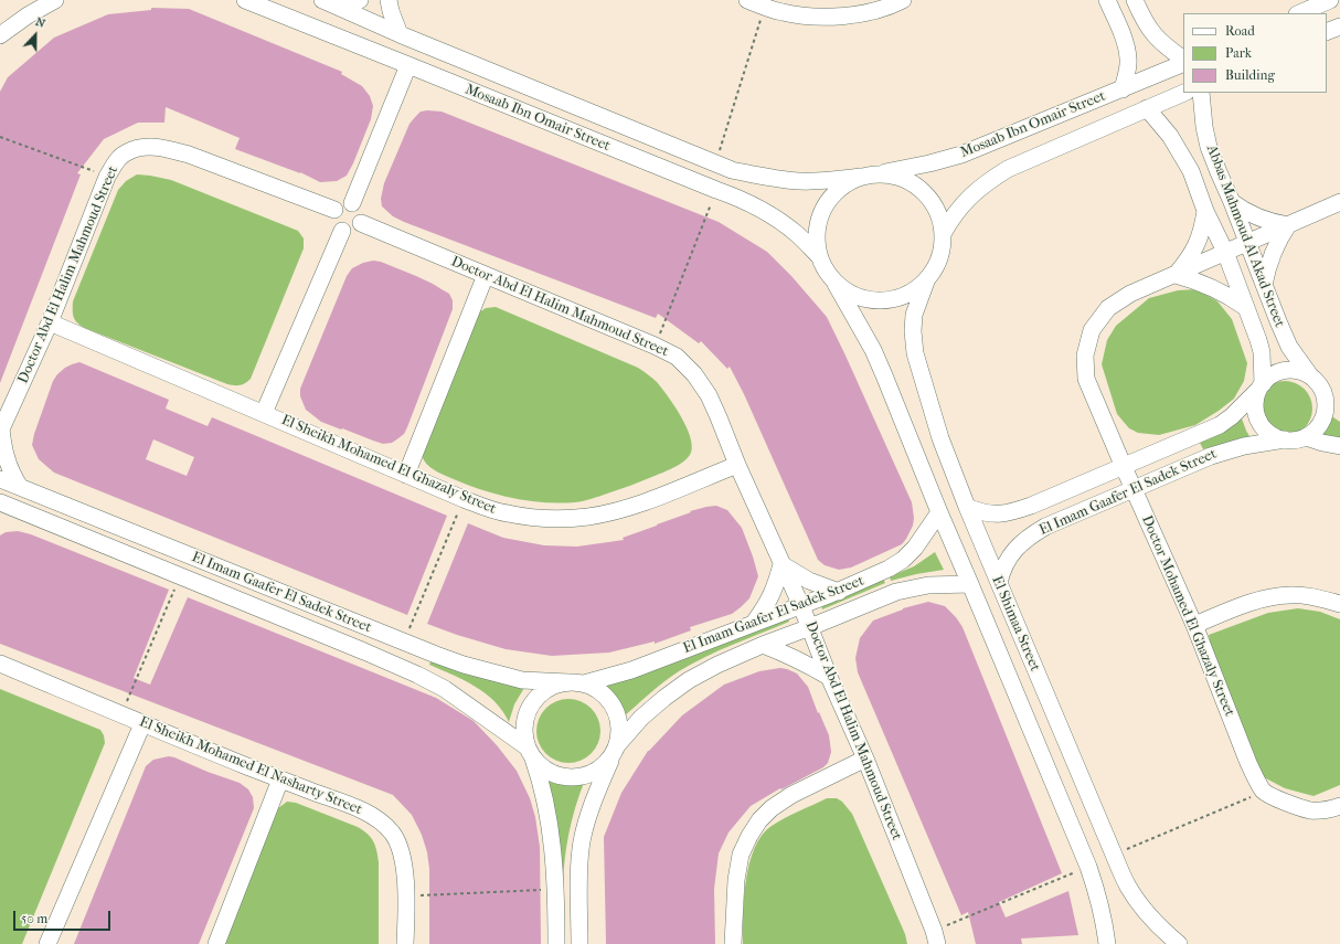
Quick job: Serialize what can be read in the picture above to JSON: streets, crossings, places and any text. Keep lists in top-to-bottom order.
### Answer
{
  "streets": {
    "street": [
      "Mosaab Ibn Omair Street",
      "Abbas Mahmoud Al Akad Street",
      "Doctor Abd El Halim Mahmoud Street",
      "El Sheikh Mohamed El Ghazaly Street",
      "El Imam Gaafer El Sadek Street",
      "Doctor Mohamed El Ghazaly Street",
      "El Shimaa Street",
      "El Sheikh Mohamed El Nasharty Street"
    ]
  },
  "crossings": [
    ["Mosaab Ibn Omair Street", "Abbas Mahmoud Al Akad Street"],
    ["Mosaab Ibn Omair Street", "El Shimaa Street"],
    ["Abbas Mahmoud Al Akad Street", "El Imam Gaafer El Sadek Street"],
    ["Abbas Mahmoud Al Akad Street", "Doctor Mohamed El Ghazaly Street"],
    ["Doctor Abd El Halim Mahmoud Street", "El Sheikh Mohamed El Ghazaly Street"],
    ["Doctor Abd El Halim Mahmoud Street", "El Imam Gaafer El Sadek Street"],
    ["El Imam Gaafer El Sadek Street", "Doctor Mohamed El Ghazaly Street"],
    ["El Imam Gaafer El Sadek Street", "El Shimaa Street"]
  ],
  "legend": ["Road", "Park", "Building"],
  "scale_bar": "50 m",
  "north": "top"
}
